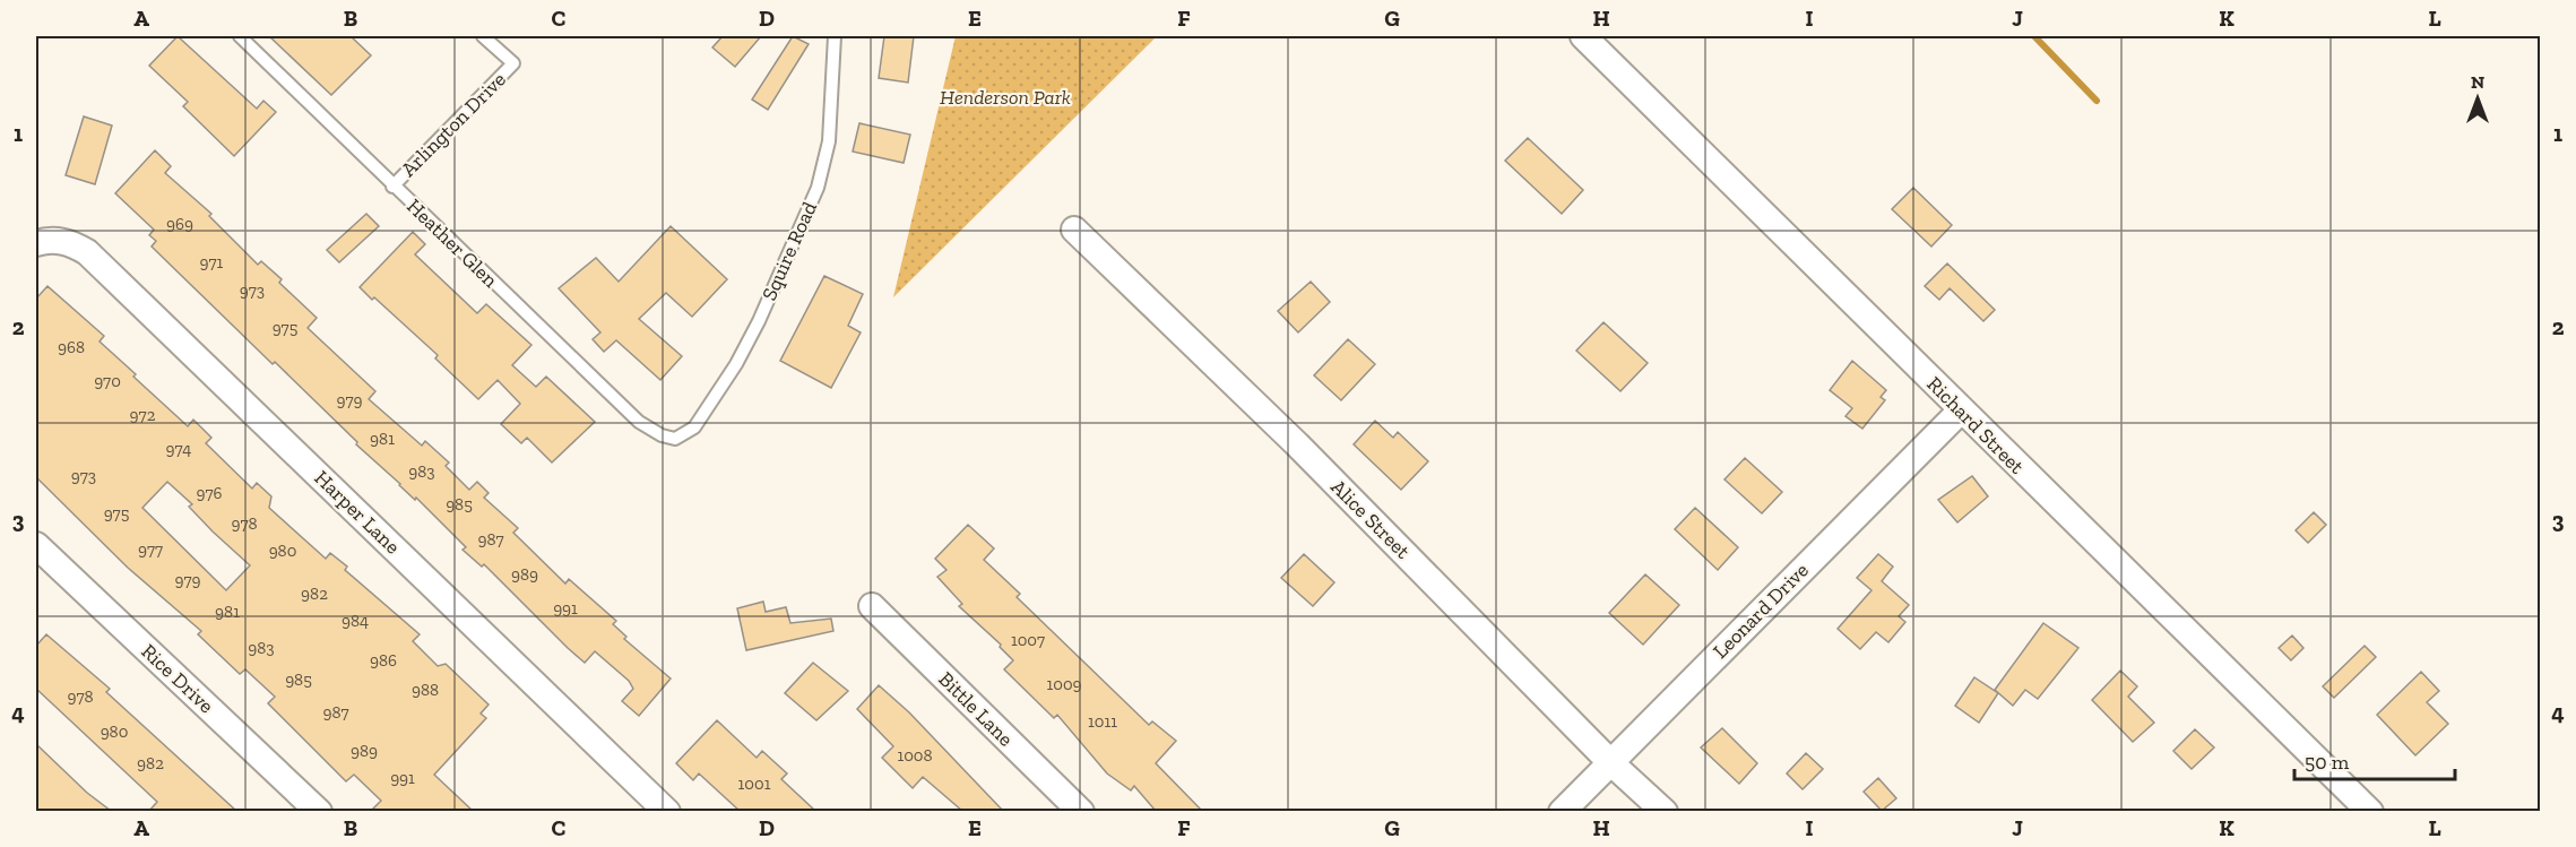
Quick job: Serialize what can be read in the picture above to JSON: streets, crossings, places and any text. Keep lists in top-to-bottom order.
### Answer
{
  "streets": {
    "street": [
      "Richard Street",
      "Harper Lane",
      "Alice Street",
      "Leonard Drive",
      "Rice Drive",
      "Bittle Lane"
    ],
    "lane": ["Arlington Drive", "Heather Glen", "Squire Road"]
  },
  "crossings": [
    ["Arlington Drive", "Heather Glen"],
    ["Heather Glen", "Squire Road"],
    ["Richard Street", "Leonard Drive"],
    ["Alice Street", "Leonard Drive"]
  ],
  "parks": ["Henderson Park"],
  "house_numbers": [
    "969",
    "971",
    "973",
    "975",
    "968",
    "970",
    "979",
    "972",
    "981",
    "974",
    "983",
    "973",
    "976",
    "985",
    "975",
    "978",
    "987",
    "977",
    "980",
    "989",
    "979",
    "982",
    "991",
    "981",
    "984",
    "1007",
    "983",
    "986",
    "985",
    "1009",
    "988",
    "978",
    "987",
    "1011",
    "980",
    "989",
    "1008",
    "982",
    "991",
    "1001"
  ],
  "scale_bar": "50 m",
  "north": "top",
  "grid": {
    "columns": [
      "A",
      "B",
      "C",
      "D",
      "E",
      "F",
      "G",
      "H",
      "I",
      "J",
      "K",
      "L"
    ],
    "rows": [
      "1",
      "2",
      "3",
      "4"
    ]
  }
}
